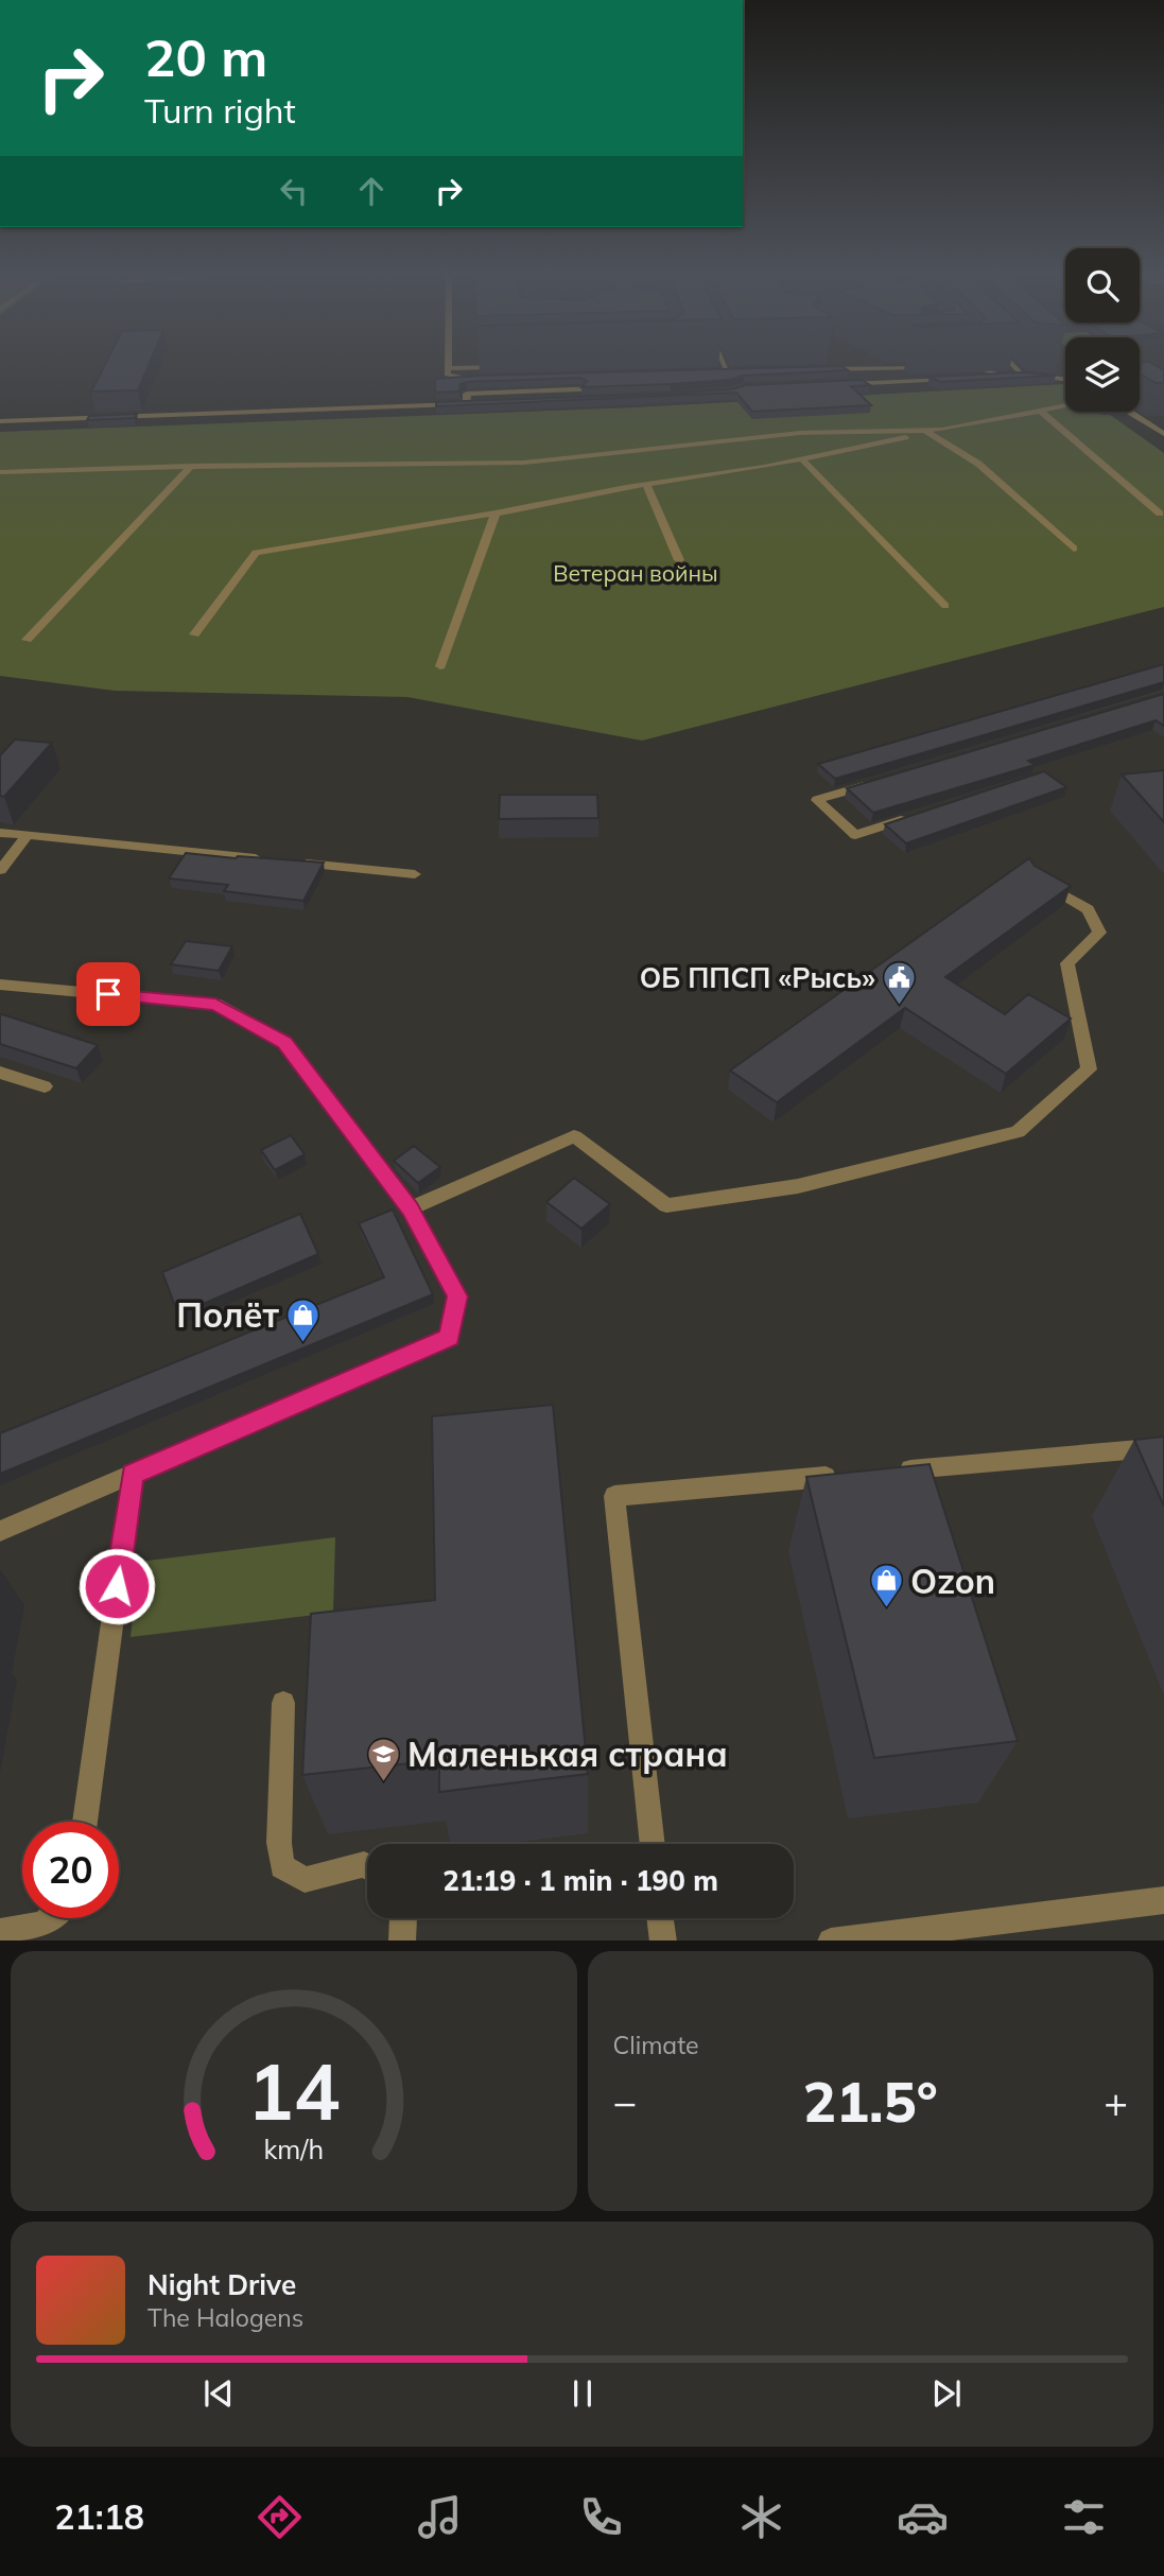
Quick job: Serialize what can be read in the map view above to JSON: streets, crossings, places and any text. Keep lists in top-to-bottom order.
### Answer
{
  "parks": ["Ветеран войны"],
  "places": {
    "public building": ["ОБ ППСП «Рысь»"],
    "shop": ["Полёт", "Ozon"],
    "school or university": ["Маленькая страна"]
  },
  "page": {
    "turn": ["20 m", "Turn right"],
    "limit": "20",
    "trip": "21:19 · 1 min · 190 m",
    "tile": "Climate",
    "heat": ["−", "21.5°", "+"],
    "song": ["Night Drive", "The Halogens"],
    "tabs": "21:18",
    "gauge": ["14", "km/h"]
  }
}
